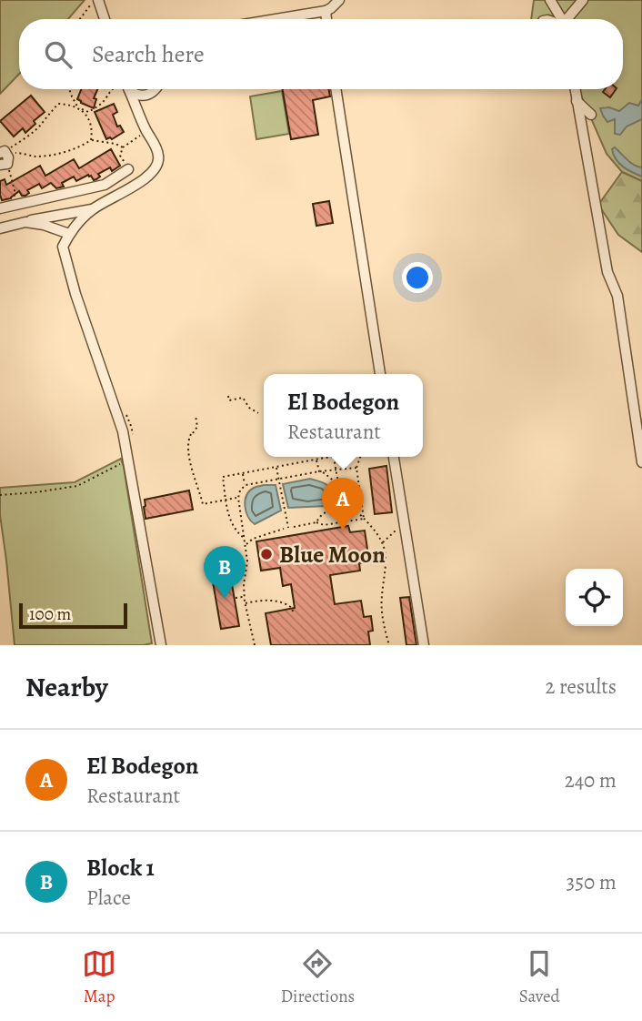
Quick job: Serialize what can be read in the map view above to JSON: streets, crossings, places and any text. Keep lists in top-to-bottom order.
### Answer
{
  "places": ["Blue Moon"],
  "scale_bar": "100 m",
  "page": {
    "search": "Search here",
    "popup": ["El Bodegon", "Restaurant"],
    "pins": ["A", "B"],
    "scale": "100 m",
    "heading": ["Nearby", "2 results"],
    "list": [
      {
        "mark": "A",
        "name": "El Bodegon",
        "note": "Restaurant",
        "value": "240 m"
      },
      {
        "mark": "B",
        "name": "Block 1",
        "note": "Place",
        "value": "350 m"
      }
    ],
    "nav": ["Map", "Directions", "Saved"]
  }
}
